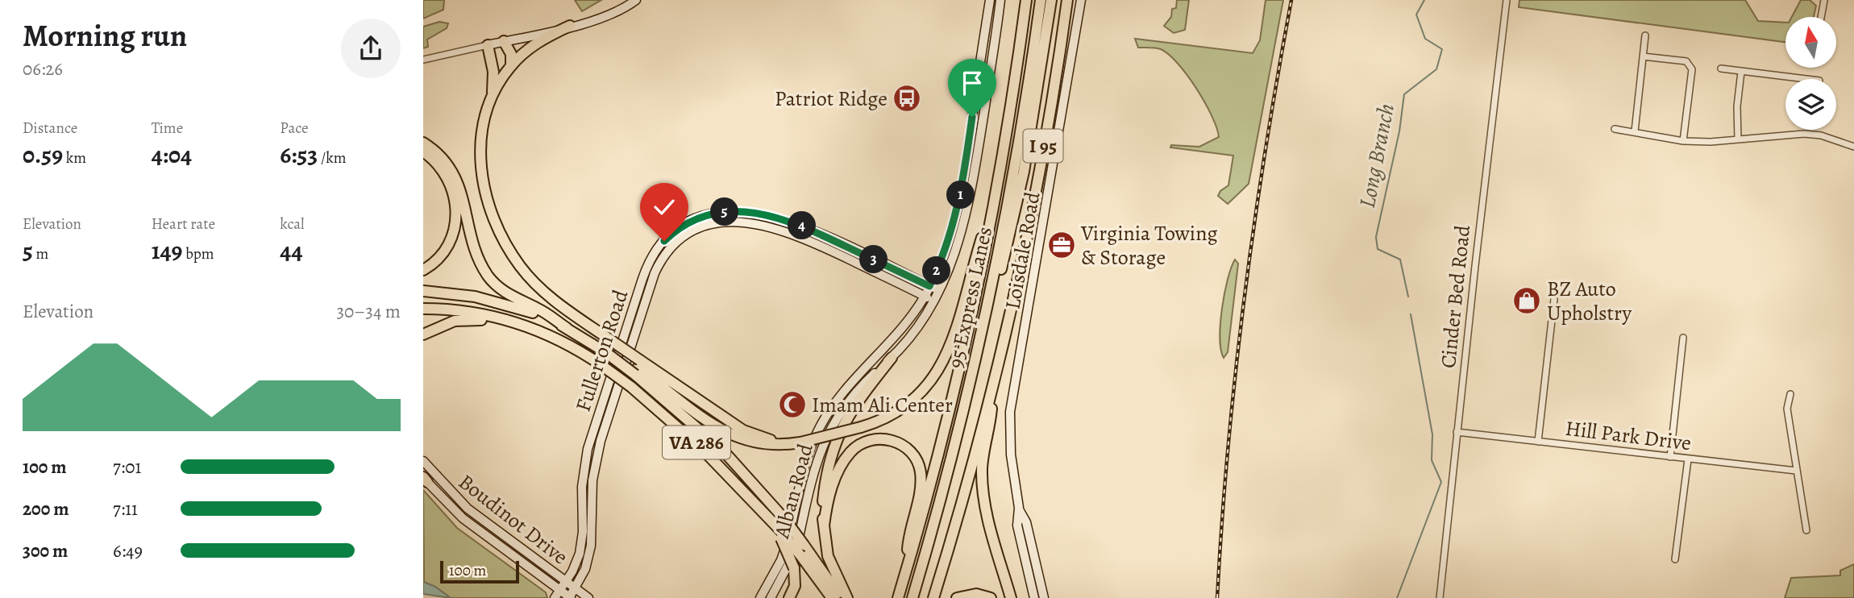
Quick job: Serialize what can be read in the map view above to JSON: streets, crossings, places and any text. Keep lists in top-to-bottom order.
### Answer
{
  "streets": {
    "highway": ["I 95", "95 Express Lanes", "VA 286"],
    "main road": [
      "Loisdale Road",
      "Fullerton Road",
      "Alban Road",
      "Boudinot Drive"
    ],
    "street": ["Cinder Bed Road", "Hill Park Drive"]
  },
  "crossings": [
    ["Cinder Bed Road", "Hill Park Drive"],
    ["Fullerton Road", "Alban Road"],
    ["Fullerton Road", "Boudinot Drive"],
    ["VA 286", "Alban Road"]
  ],
  "water": ["Long Branch"],
  "places": {
    "bus stop": ["Patriot Ridge"],
    "office": ["Virginia Towing & Storage"],
    "shop": ["BZ Auto Upholstry"],
    "mosque": ["Imam Ali Center"]
  },
  "scale_bar": "100 m",
  "north": "top",
  "page": {
    "heading": ["Morning run", "06:26"],
    "stats": [
      ["Distance", "0.59 km"],
      ["Time", "4:04"],
      ["Pace", "6:53 /km"],
      ["Elevation", "5 m"],
      ["Heart rate", "149 bpm"],
      ["kcal", "44"]
    ],
    "pins": [
      "1",
      "5",
      "4",
      "3",
      "2"
    ],
    "chart": ["Elevation", "30–34 m"],
    "list": [
      {
        "name": "100 m",
        "note": "7:01"
      },
      {
        "name": "200 m",
        "note": "7:11"
      },
      {
        "name": "300 m",
        "note": "6:49"
      }
    ],
    "scale": "100 m"
  }
}
